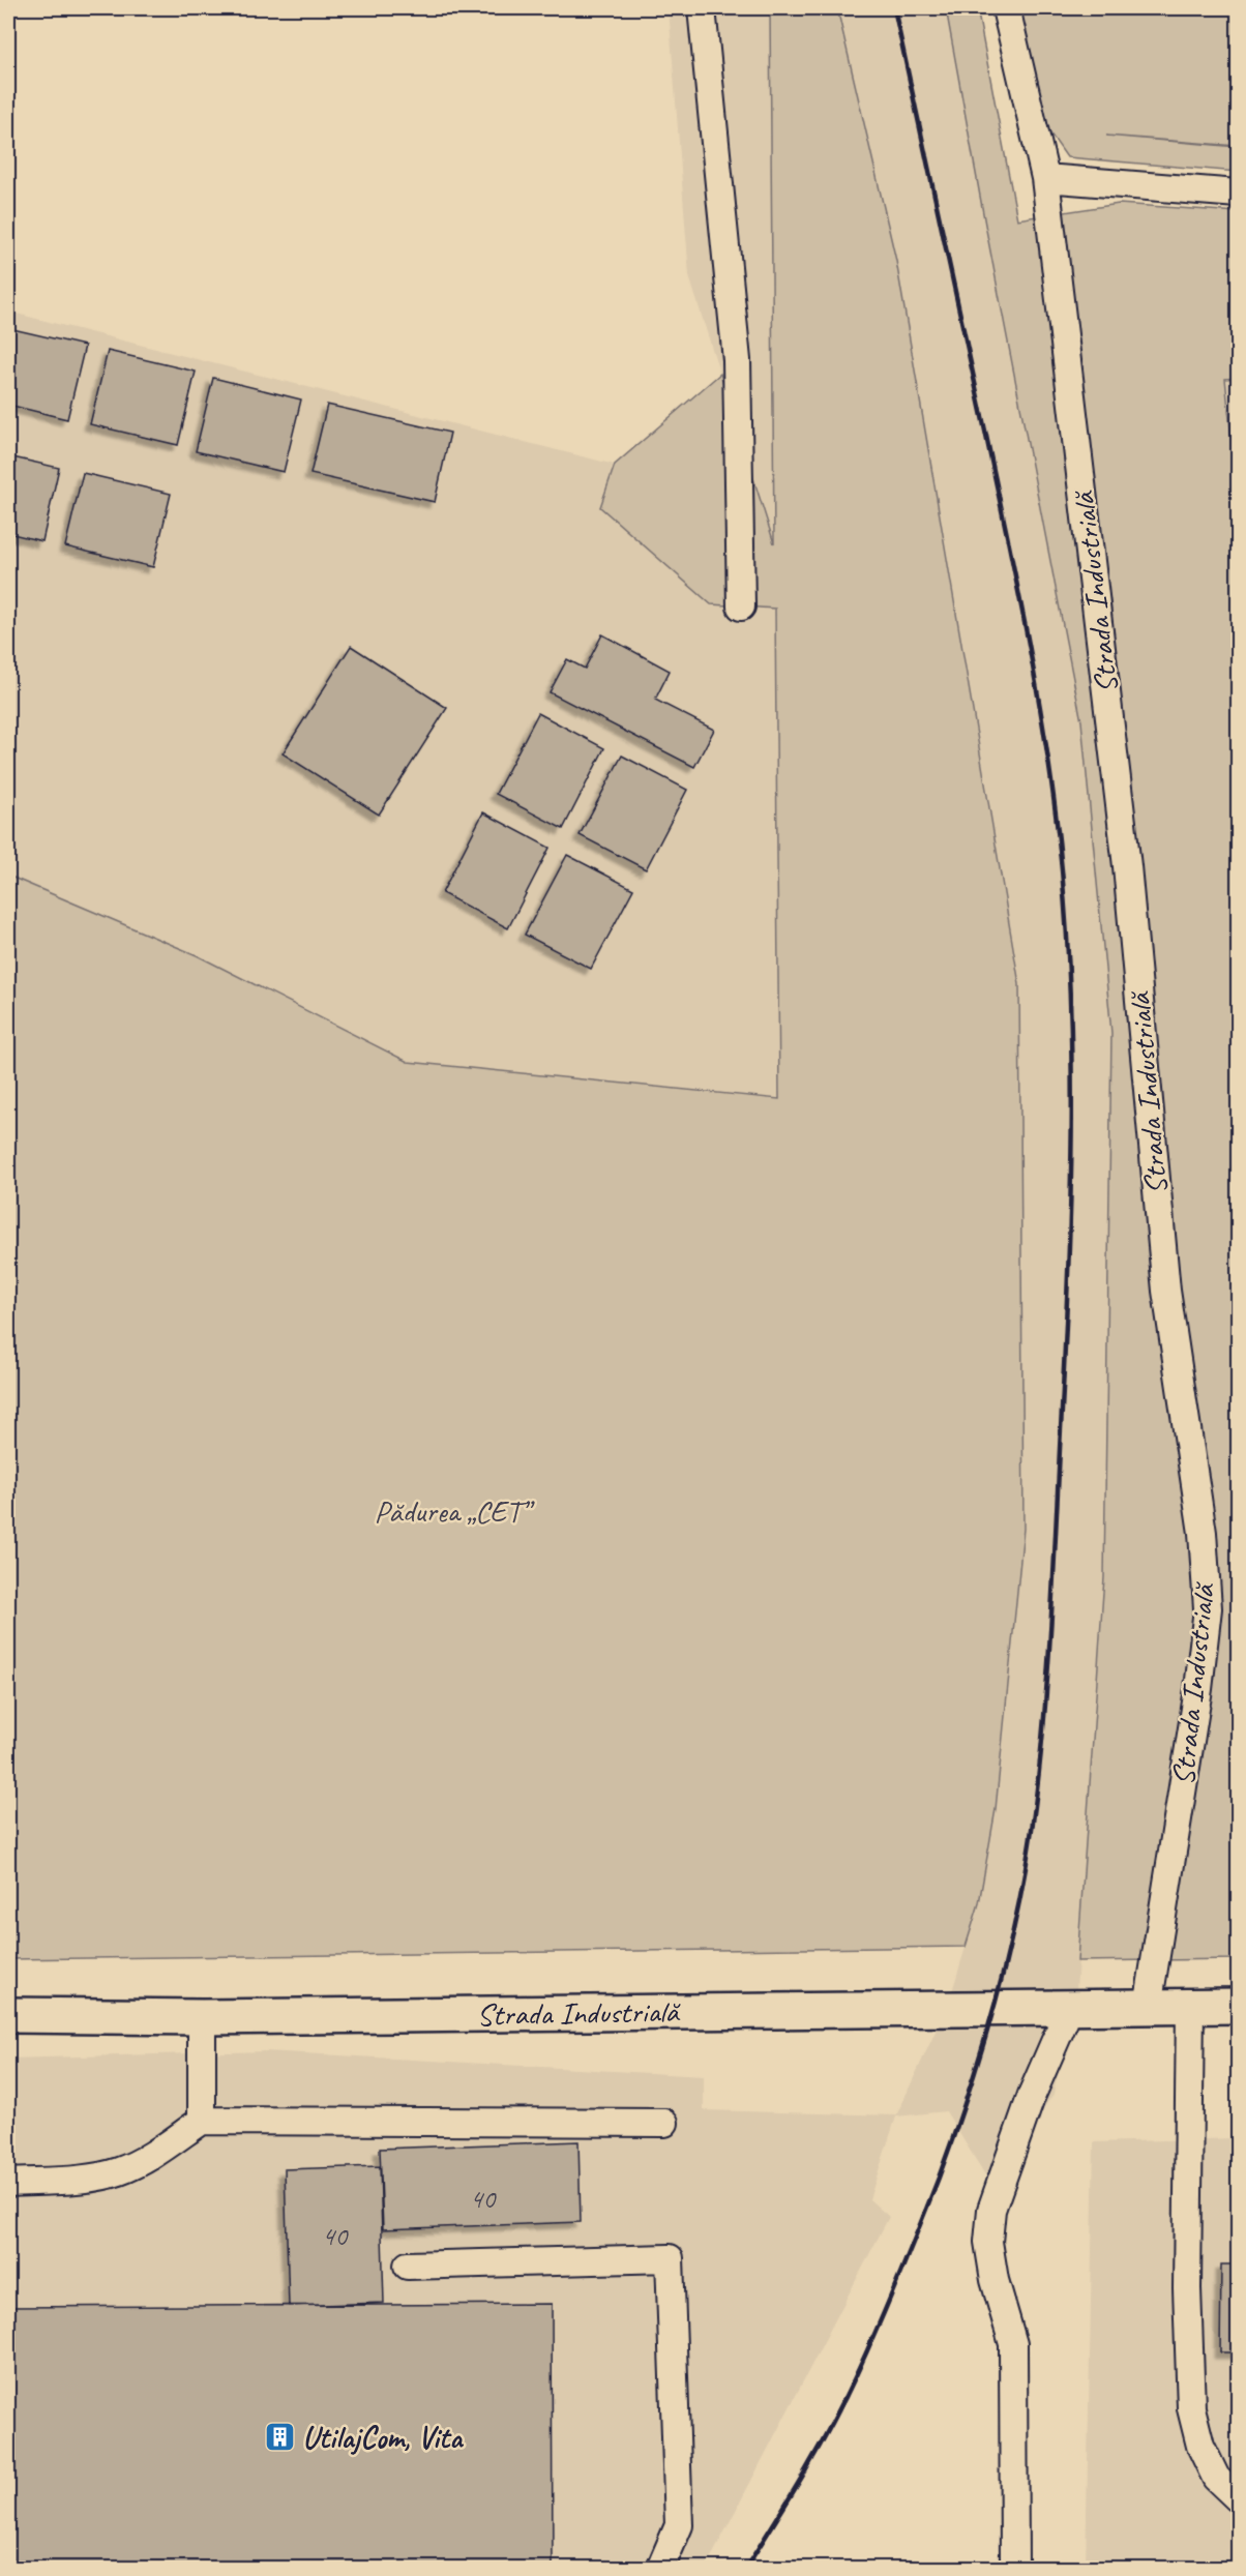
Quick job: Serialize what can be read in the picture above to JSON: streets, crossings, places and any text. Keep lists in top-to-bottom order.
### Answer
{
  "streets": {
    "street": ["Strada Industrială"]
  },
  "parks": ["Pădurea „CET”"],
  "places": {
    "building": ["UtilajCom, Vita"]
  },
  "house_numbers": ["40", "40"]
}
